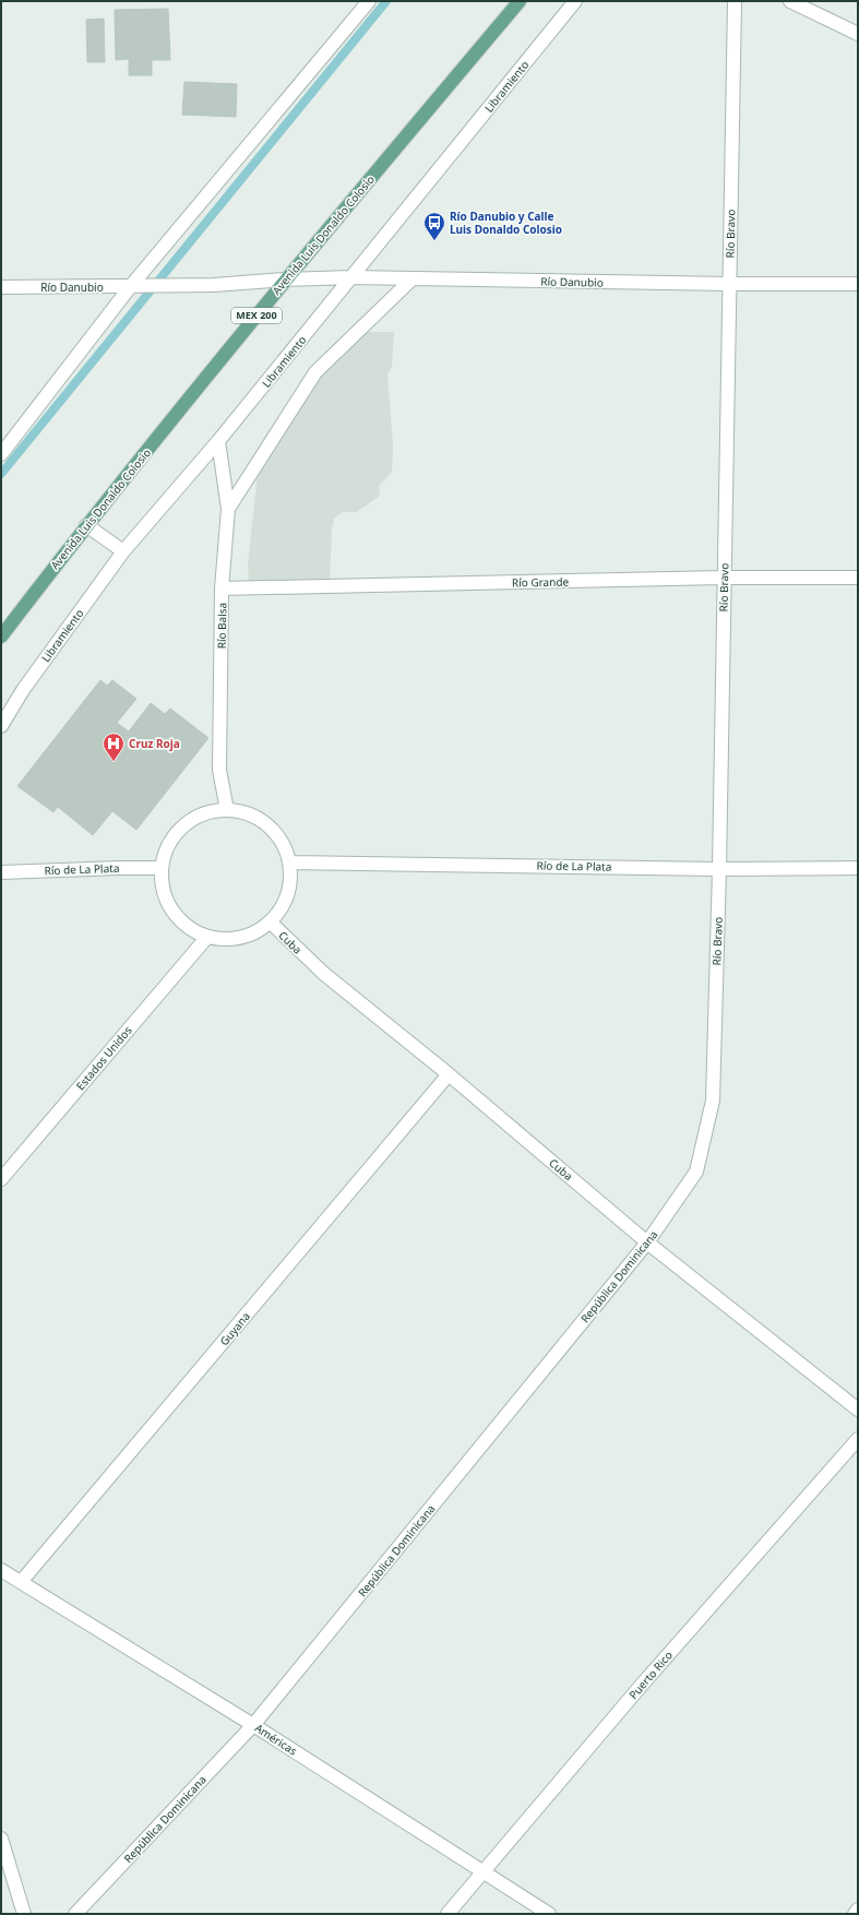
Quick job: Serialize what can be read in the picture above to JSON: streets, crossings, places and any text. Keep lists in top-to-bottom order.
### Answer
{
  "streets": {
    "main road": ["Avenida Luis Donaldo Colosio", "MEX 200"],
    "street": [
      "Libramiento",
      "Río Bravo",
      "Río Danubio",
      "Río Grande",
      "Río Balsa",
      "Río de La Plata",
      "Cuba",
      "Estados Unidos",
      "República Dominicana",
      "Guyana",
      "Puerto Rico",
      "Américas"
    ]
  },
  "crossings": [
    ["Libramiento", "Río Danubio"],
    ["Libramiento", "Río Balsa"],
    ["Río Bravo", "Río Danubio"],
    ["Río Bravo", "Río Grande"],
    ["Río Bravo", "Río de La Plata"],
    ["Río Bravo", "República Dominicana"],
    ["Avenida Luis Donaldo Colosio", "Río Danubio"],
    ["Río Grande", "Río Balsa"],
    ["Río Balsa", "Río de La Plata"],
    ["Río Balsa", "Cuba"],
    ["Río Balsa", "Estados Unidos"],
    ["Río de La Plata", "Cuba"],
    ["Río de La Plata", "Estados Unidos"],
    ["Cuba", "Estados Unidos"],
    ["Cuba", "República Dominicana"],
    ["Cuba", "Guyana"],
    ["República Dominicana", "Américas"],
    ["Guyana", "Américas"],
    ["Puerto Rico", "Américas"]
  ],
  "places": {
    "bus stop": ["Río Danubio y Calle Luis Donaldo Colosio"],
    "hospital": ["Cruz Roja"]
  }
}
